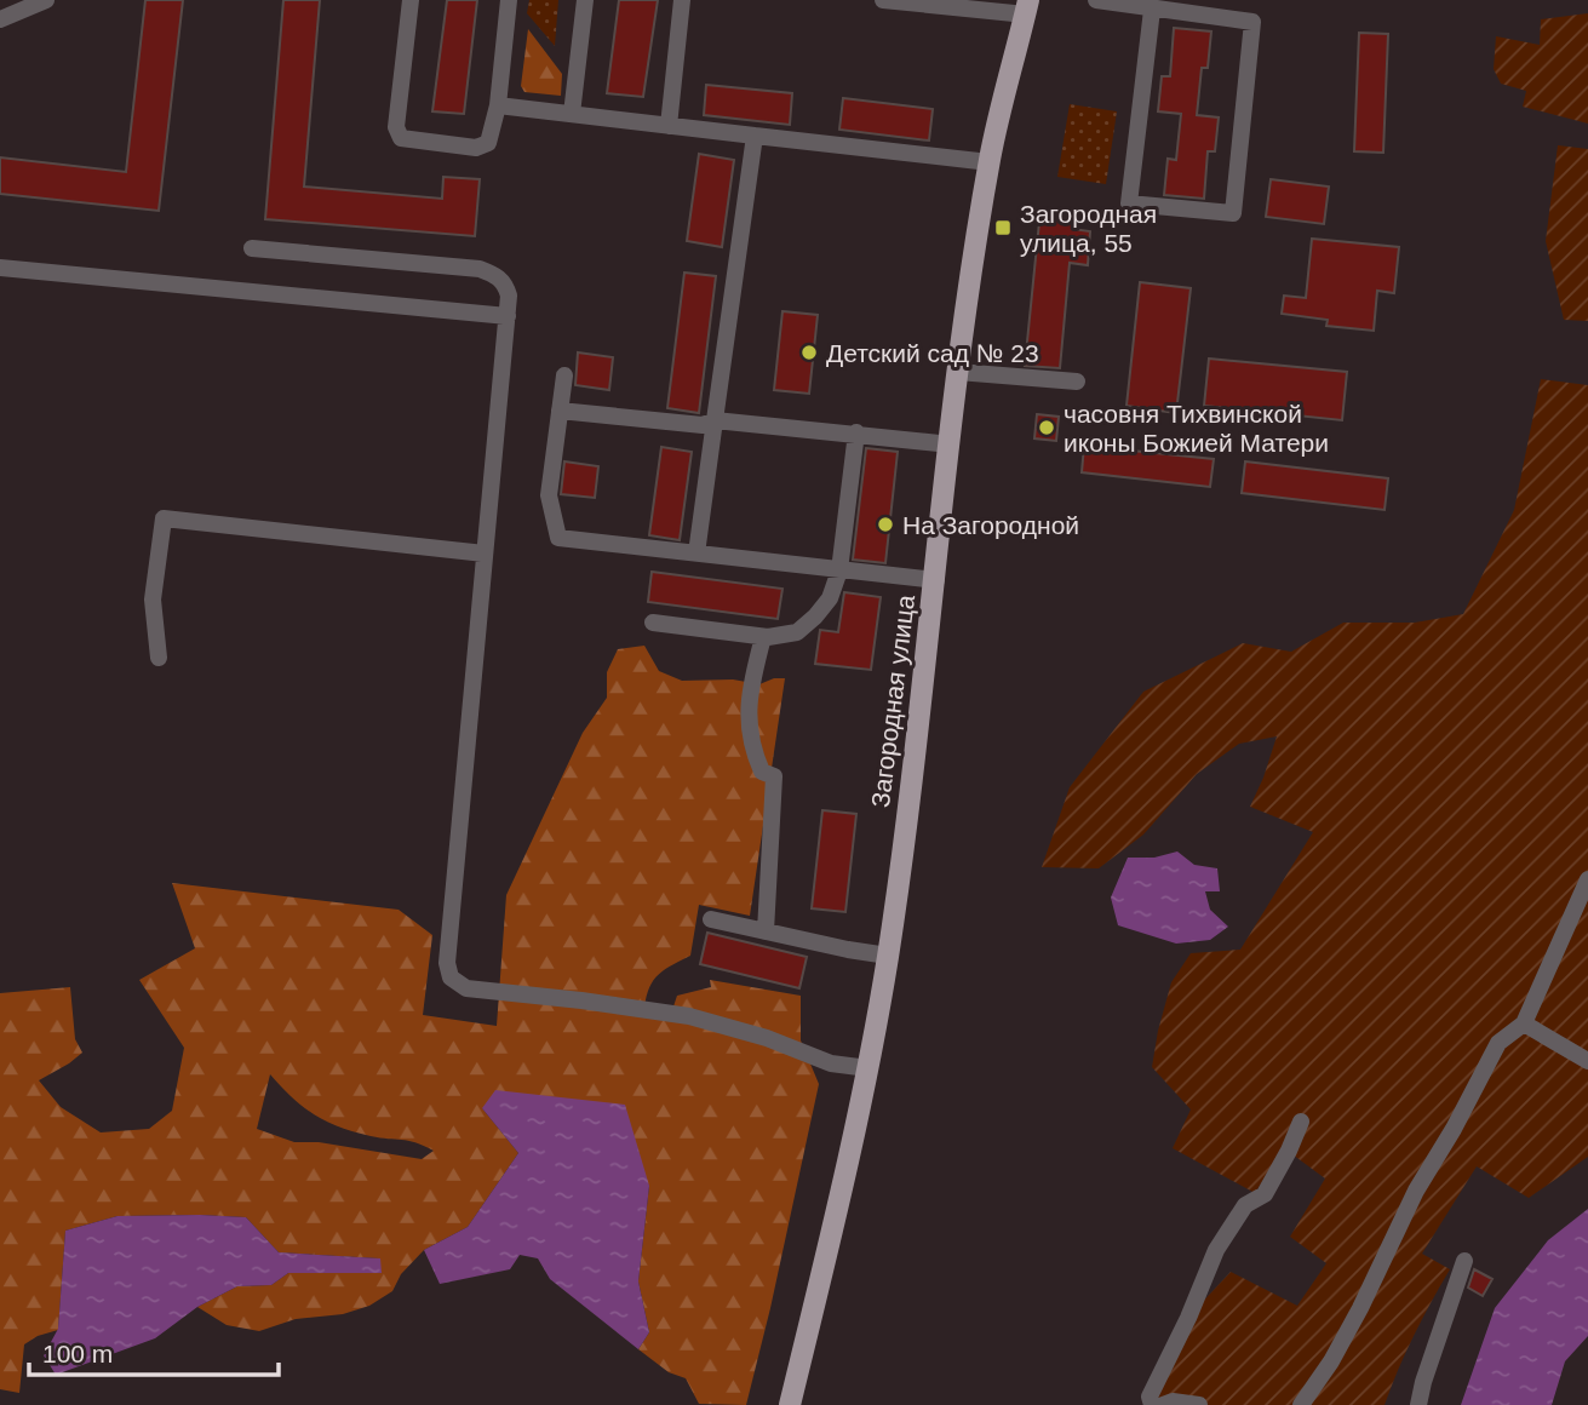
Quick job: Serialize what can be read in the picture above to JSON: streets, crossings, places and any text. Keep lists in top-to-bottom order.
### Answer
{
  "streets": {
    "main road": ["Загородная улица"]
  },
  "places": {
    "transit": ["Загородная улица, 55"],
    "other": ["Детский сад № 23", "часовня Тихвинской иконы Божией Матери", "На Загородной"]
  },
  "scale_bar": "100 m"
}
